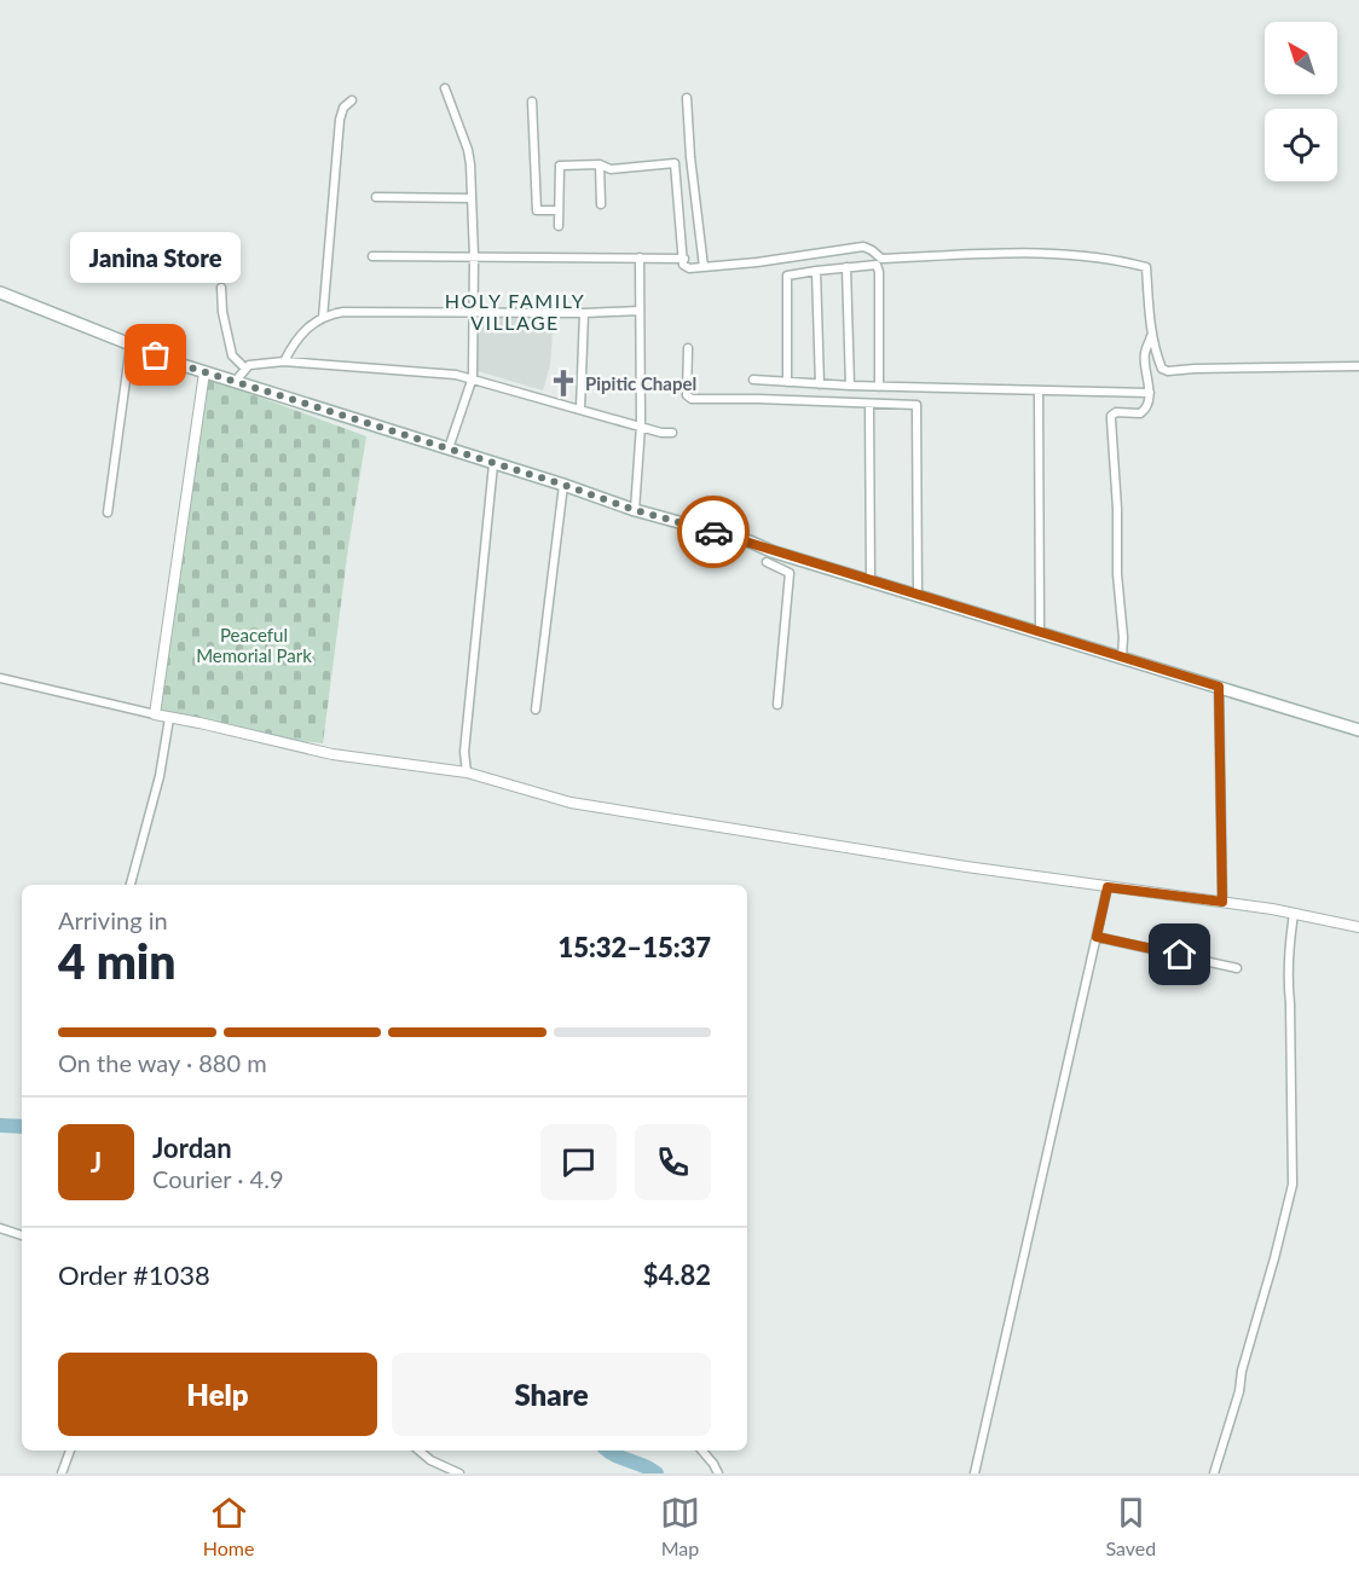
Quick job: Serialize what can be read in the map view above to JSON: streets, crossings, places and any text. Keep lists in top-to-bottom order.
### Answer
{
  "districts": ["HOLY FAMILY VILLAGE"],
  "parks": ["Peaceful Memorial Park"],
  "places": {
    "other": ["Janina Store"],
    "church": ["Pipitic Chapel"]
  },
  "north": "top left",
  "page": {
    "bubble": "Janina Store",
    "heading": ["4 min", "Arriving in", "15:32–15:37"],
    "panel": [
      "Jordan",
      "Courier · 4.9",
      "Order #1038",
      "$4.82"
    ],
    "bar": "On the way · 880 m",
    "round": "J",
    "buttons": ["Help", "Share"],
    "tabs": ["Home", "Map", "Saved"]
  }
}
